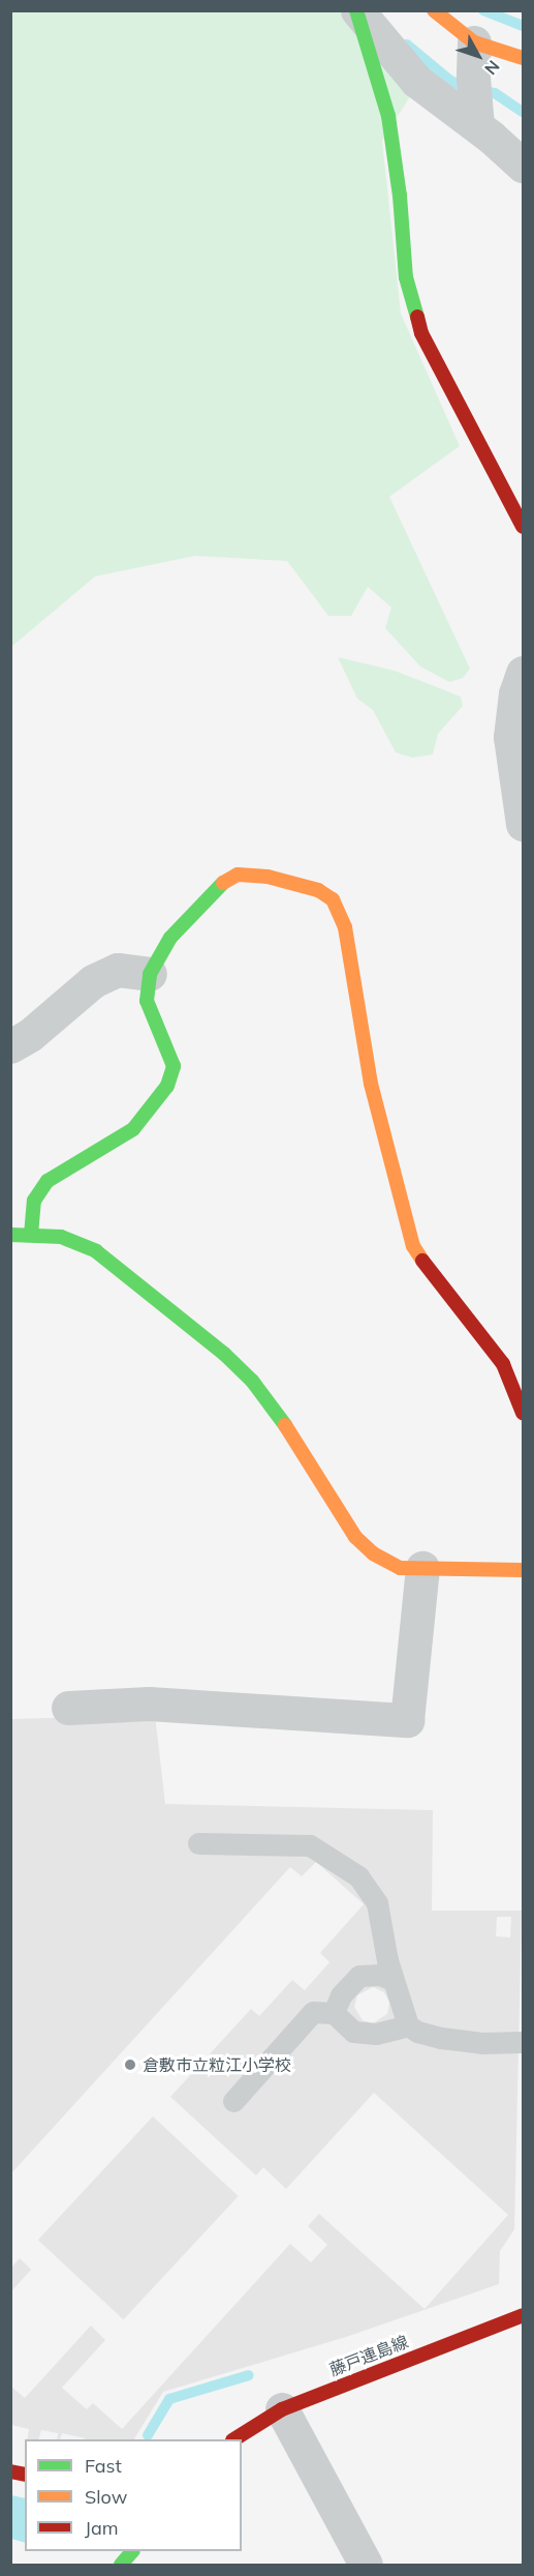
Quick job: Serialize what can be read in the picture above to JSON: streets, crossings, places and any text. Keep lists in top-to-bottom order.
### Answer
{
  "streets": {
    "street": ["藤戸連島線"]
  },
  "places": ["倉敷市立粒江小学校"],
  "legend": ["Fast", "Slow", "Jam"],
  "north": "bottom right"
}
